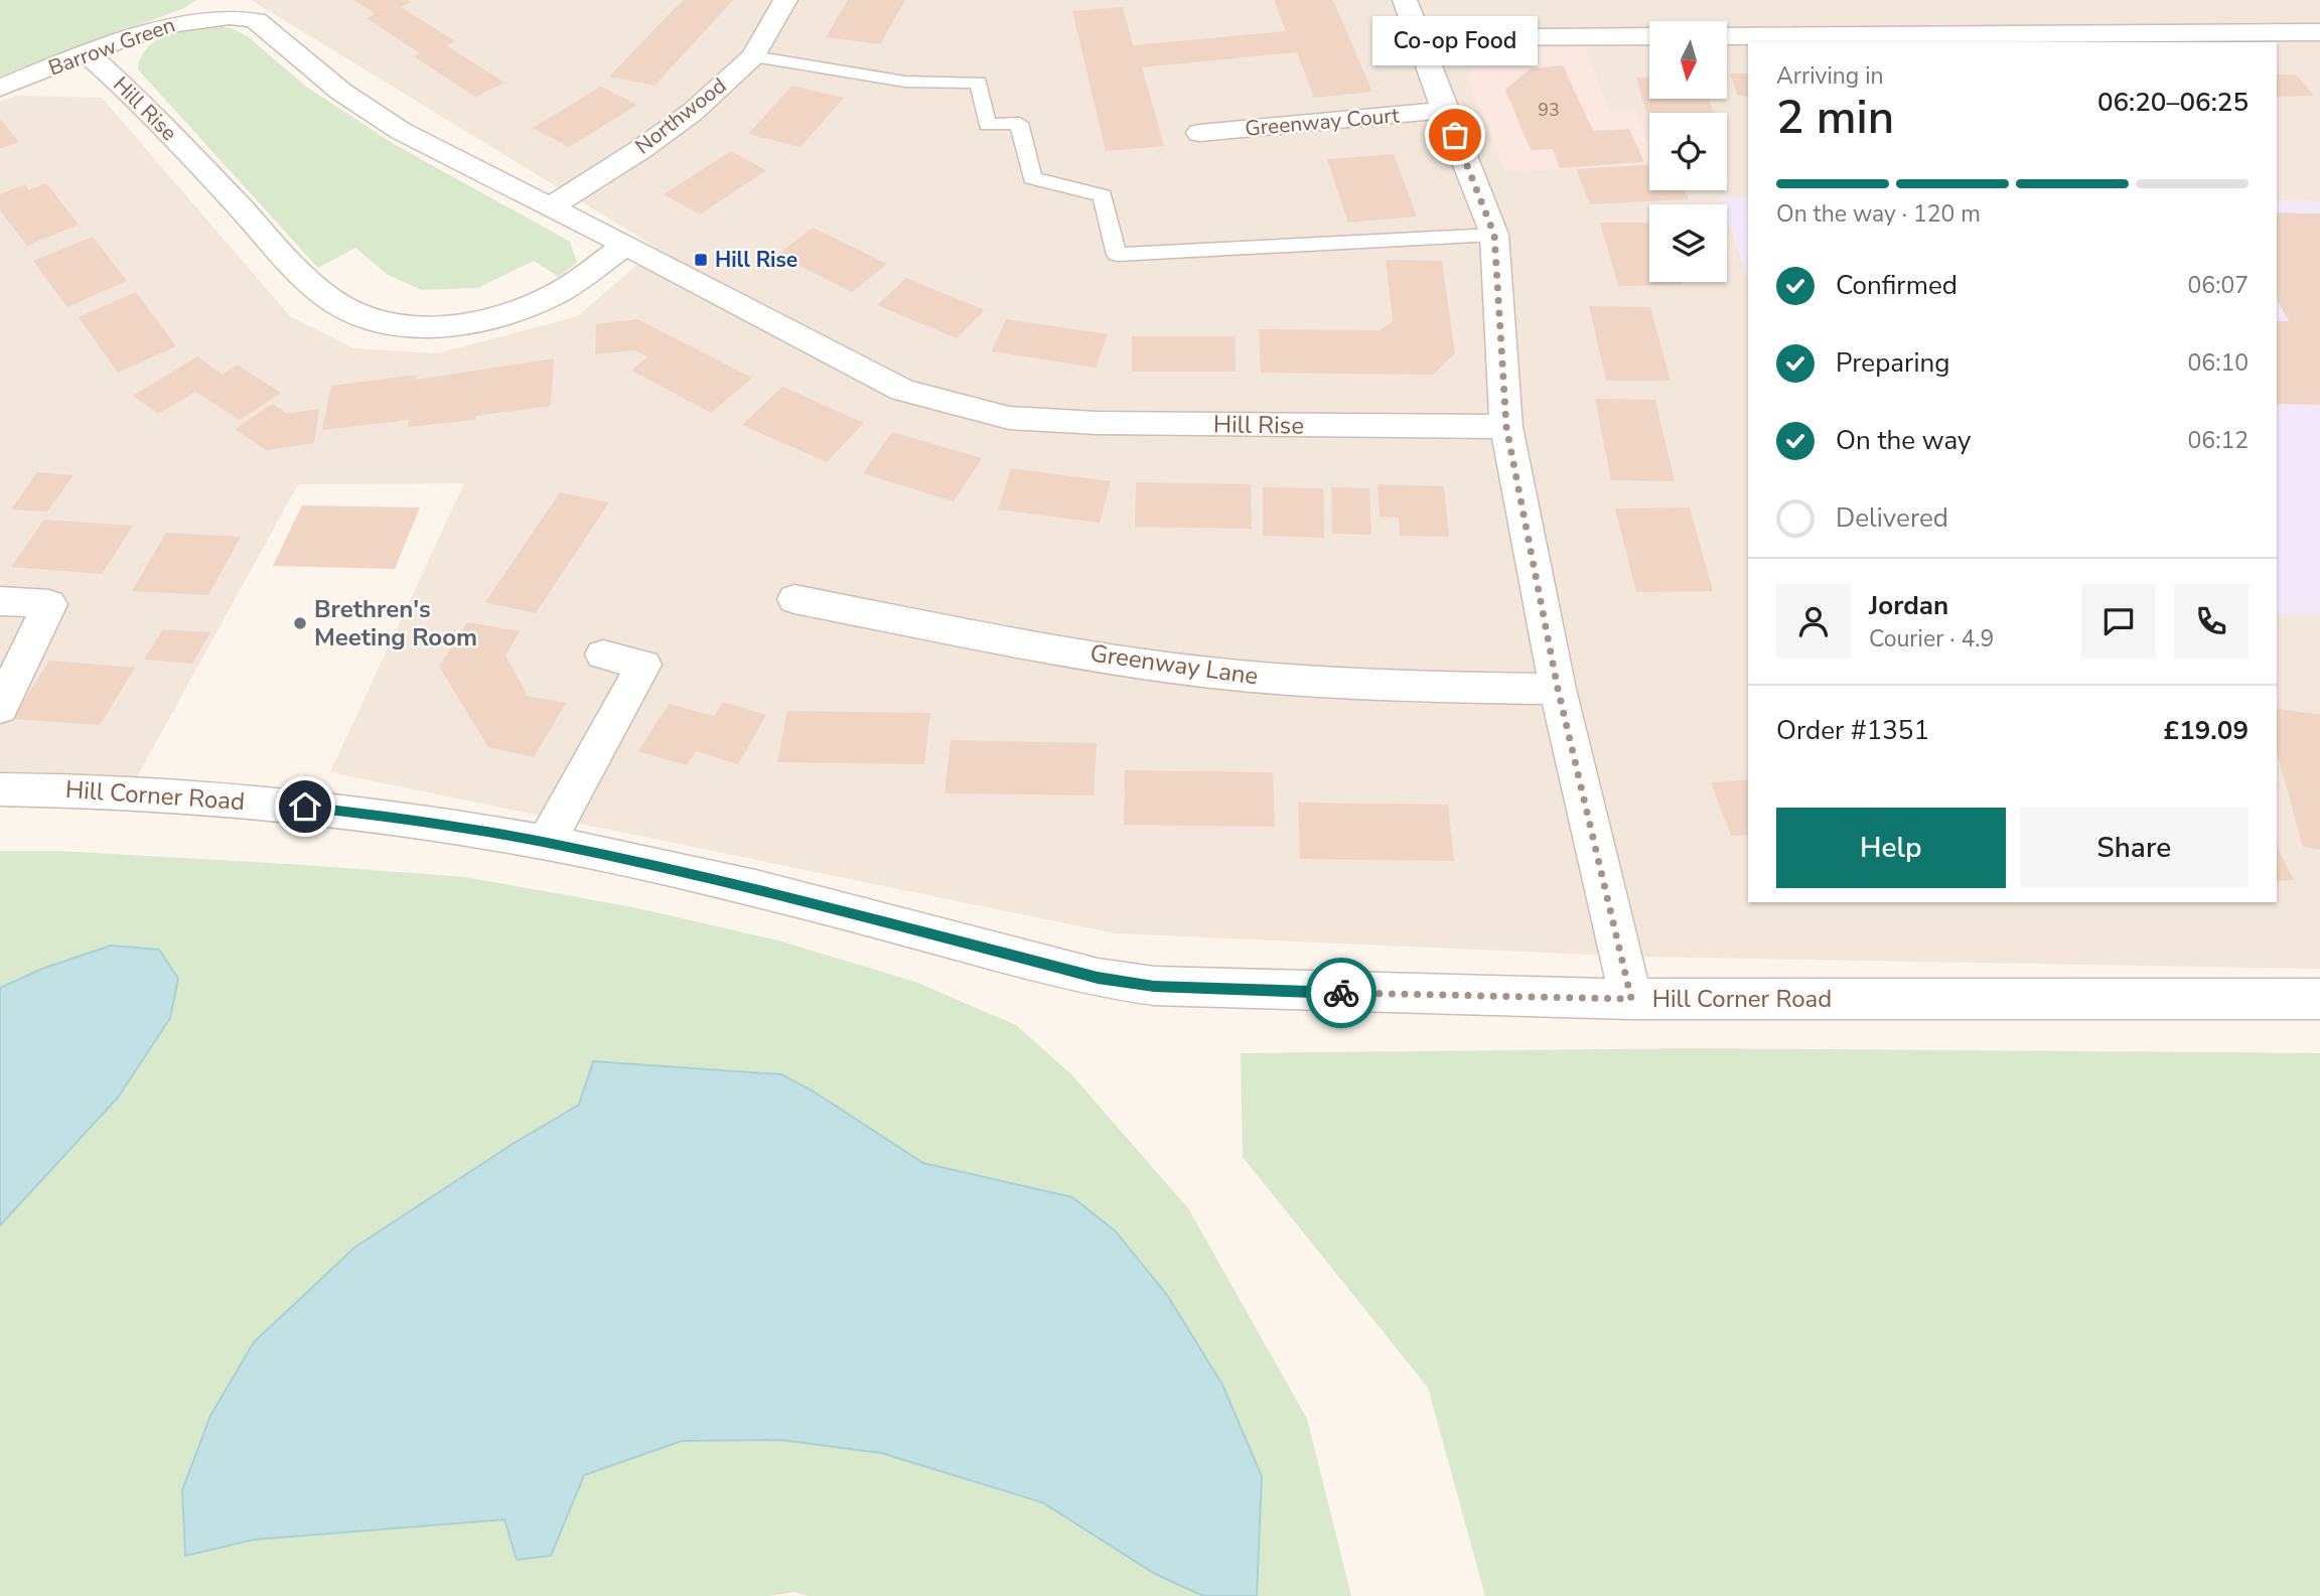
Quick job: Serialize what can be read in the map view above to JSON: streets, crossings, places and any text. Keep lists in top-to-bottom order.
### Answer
{
  "streets": {
    "street": [
      "Barrow Green",
      "Hill Rise",
      "Northwood",
      "Greenway Court",
      "Greenway Lane",
      "Hill Corner Road"
    ]
  },
  "crossings": [
    ["Barrow Green", "Hill Rise"],
    ["Hill Rise", "Northwood"]
  ],
  "places": {
    "other": ["Co-op Food", "Brethren's Meeting Room"],
    "transit": ["Hill Rise"]
  },
  "house_numbers": ["93"],
  "north": "bottom",
  "page": {
    "bubble": "Co-op Food",
    "heading": ["2 min", "Arriving in", "06:20–06:25"],
    "panel": [
      "Jordan",
      "Courier · 4.9",
      "Order #1351",
      "£19.09"
    ],
    "bar": "On the way · 120 m",
    "list": [
      ["Confirmed", "06:07"],
      ["Preparing", "06:10"],
      ["On the way", "06:12"],
      "Delivered"
    ],
    "buttons": ["Help", "Share"]
  }
}
